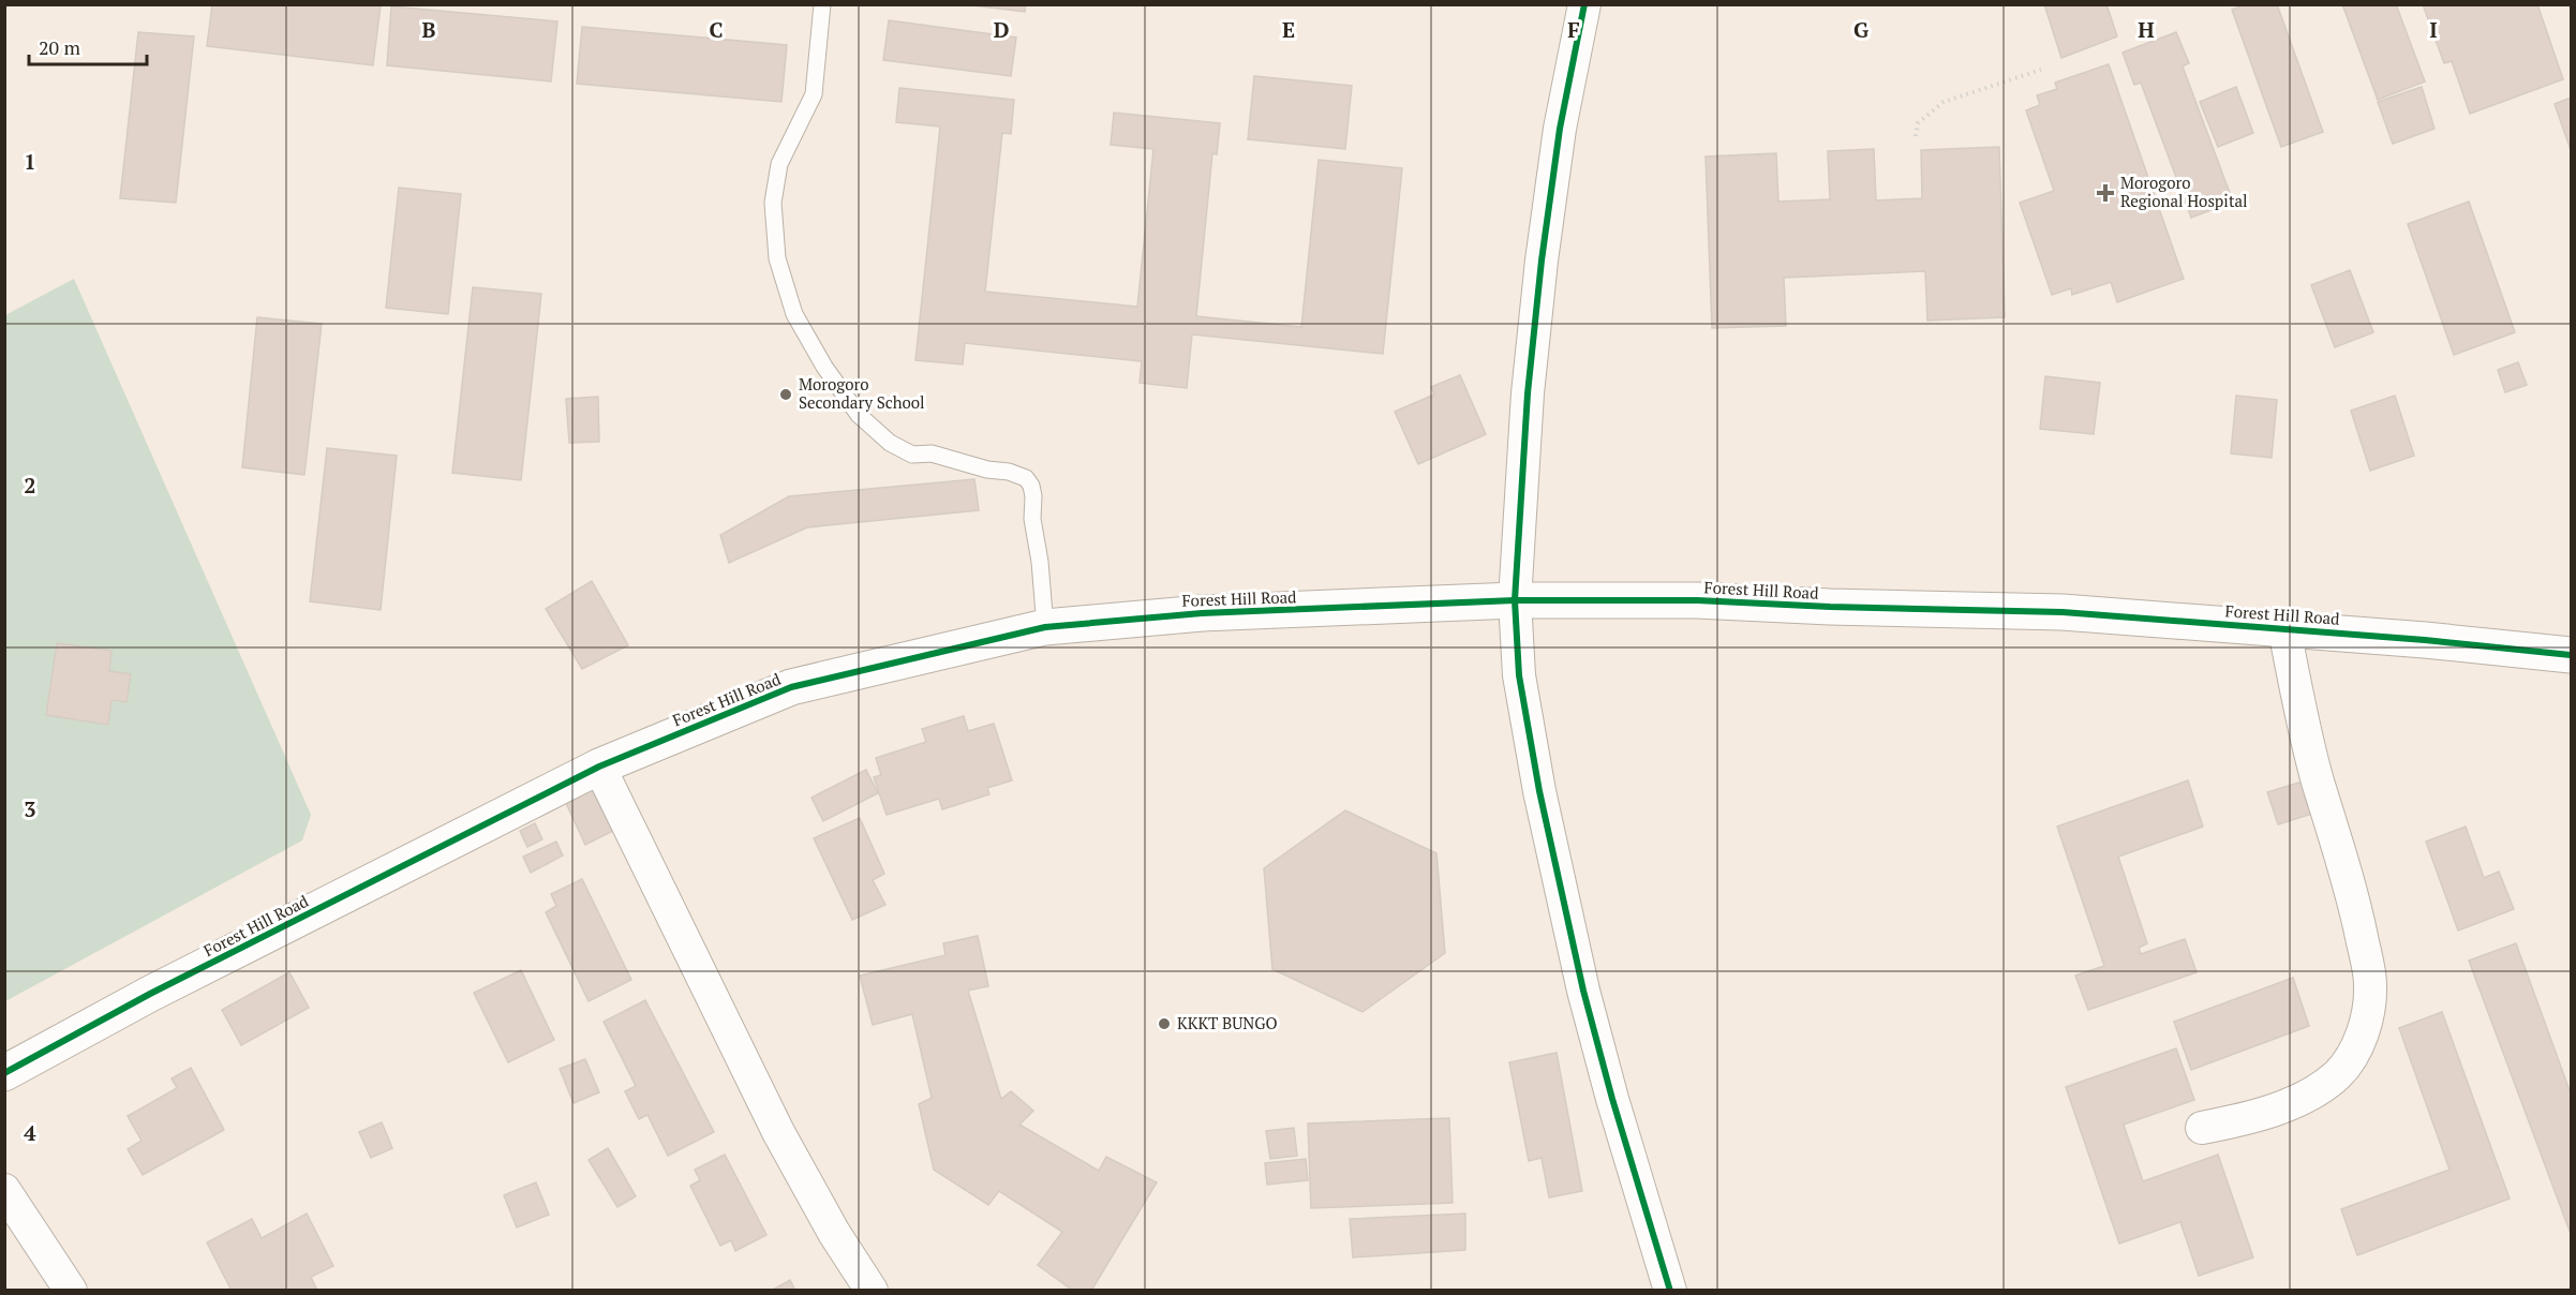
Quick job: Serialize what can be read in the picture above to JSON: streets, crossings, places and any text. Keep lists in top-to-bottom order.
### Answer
{
  "streets": {
    "street": ["Forest Hill Road"]
  },
  "places": {
    "health": ["Morogoro Regional Hospital"],
    "other": ["Morogoro Secondary School", "KKKT BUNGO"]
  },
  "scale_bar": "20 m",
  "grid": {
    "columns": [
      "B",
      "C",
      "D",
      "E",
      "F",
      "G",
      "H",
      "I"
    ],
    "rows": [
      "1",
      "2",
      "3",
      "4"
    ]
  }
}
